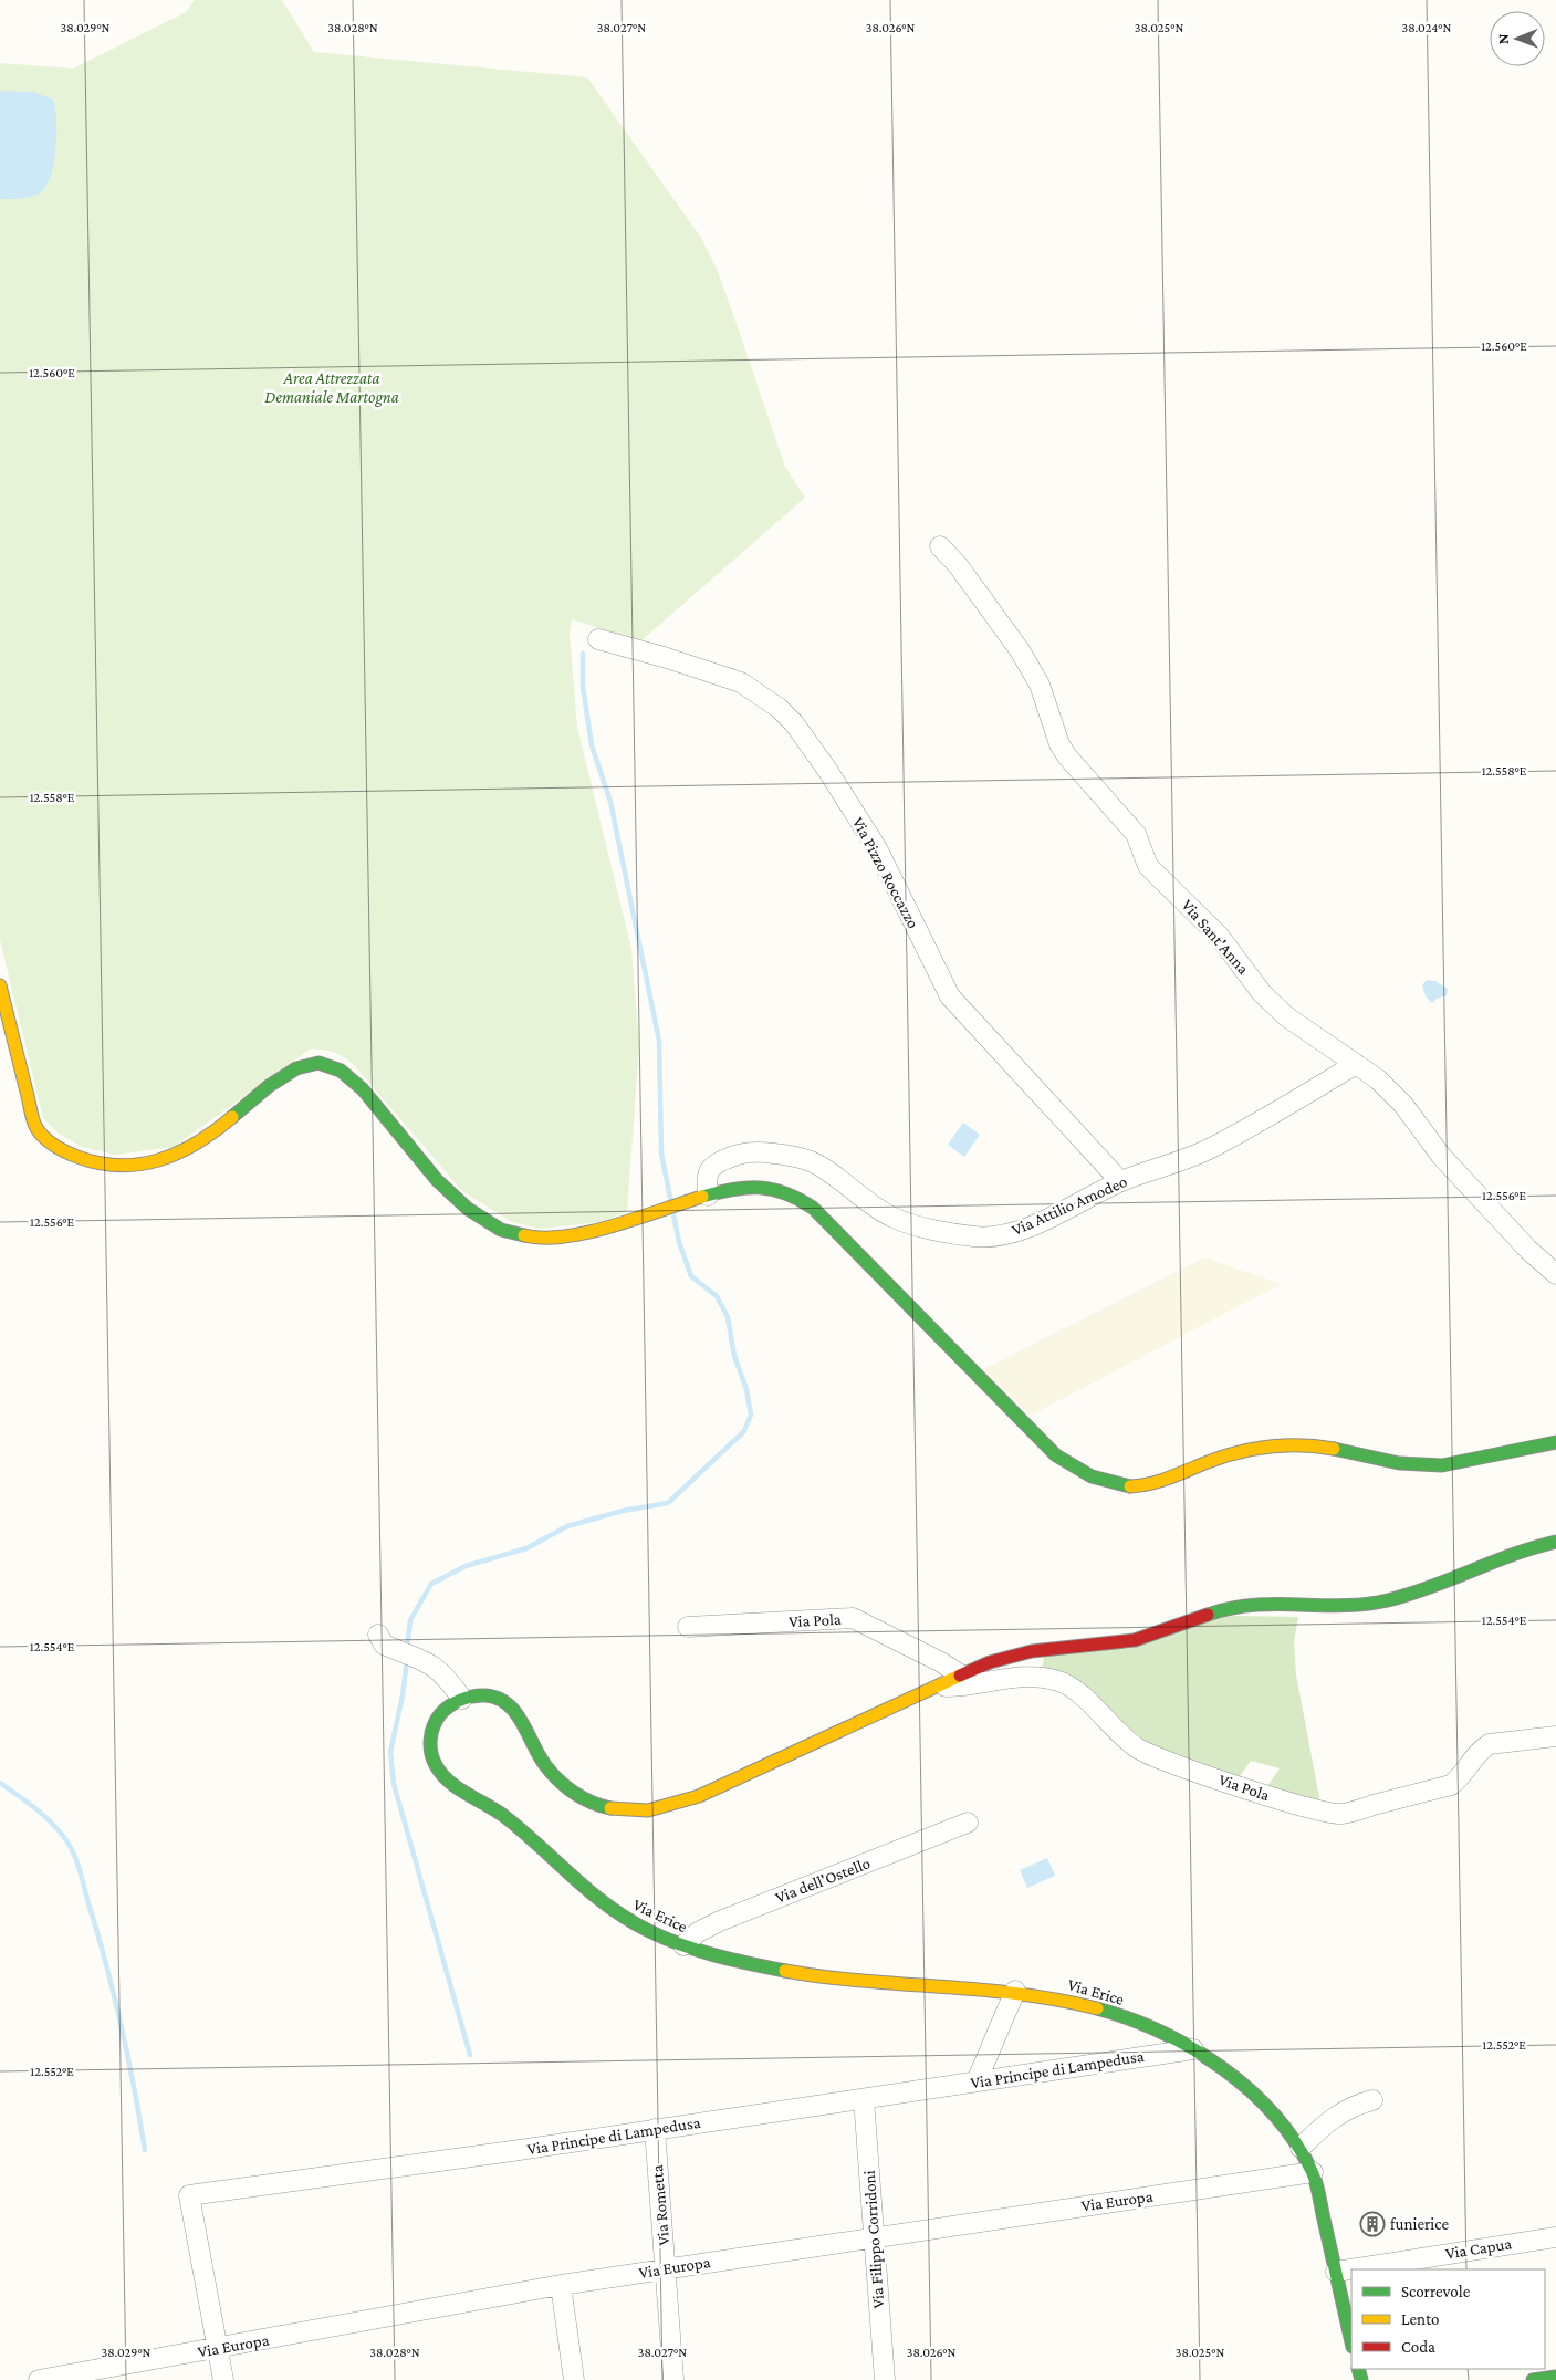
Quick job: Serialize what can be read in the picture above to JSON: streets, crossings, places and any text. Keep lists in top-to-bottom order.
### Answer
{
  "streets": {
    "main road": ["Via Erice"],
    "street": [
      "Via Pizzo Roccazzo",
      "Via Sant'Anna",
      "Via Attilio Amodeo",
      "Via Pola",
      "Via dell'Ostello",
      "Via Principe di Lampedusa",
      "Via Europa",
      "Via Rometta",
      "Via Filippo Corridoni",
      "Via Capua"
    ]
  },
  "crossings": [
    ["Via Pizzo Roccazzo", "Via Attilio Amodeo"],
    ["Via Sant'Anna", "Via Attilio Amodeo"],
    ["Via dell'Ostello", "Via Erice"],
    ["Via Erice", "Via Principe di Lampedusa"],
    ["Via Erice", "Via Europa"],
    ["Via Erice", "Via Capua"],
    ["Via Principe di Lampedusa", "Via Europa"],
    ["Via Principe di Lampedusa", "Via Rometta"],
    ["Via Principe di Lampedusa", "Via Filippo Corridoni"],
    ["Via Europa", "Via Rometta"],
    ["Via Europa", "Via Filippo Corridoni"]
  ],
  "parks": ["Area Attrezzata Demaniale Martogna"],
  "places": {
    "building": ["funierice"]
  },
  "legend": ["Scorrevole", "Lento", "Coda"],
  "north": "left",
  "coordinates": [
    "38.029°N",
    "38.028°N",
    "38.027°N",
    "38.026°N",
    "38.025°N",
    "38.024°N",
    "12.560°E",
    "12.558°E",
    "12.556°E",
    "12.554°E",
    "12.552°E"
  ]
}
